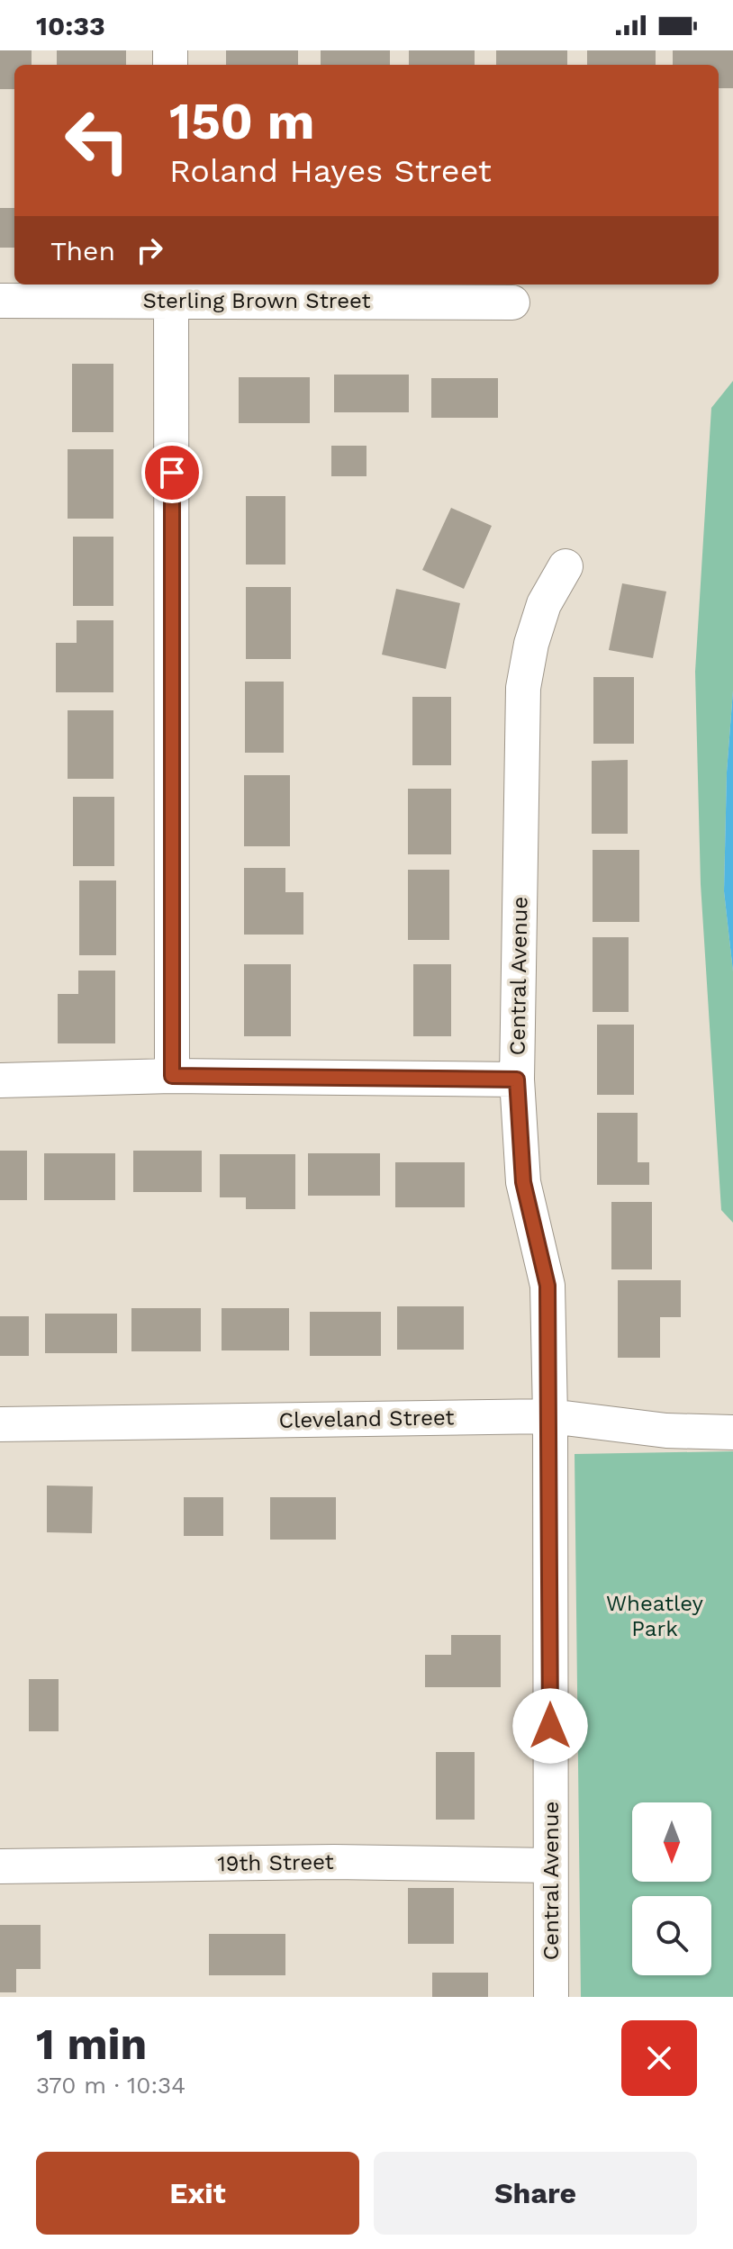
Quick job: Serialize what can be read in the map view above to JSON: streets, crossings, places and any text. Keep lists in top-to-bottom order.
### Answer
{
  "streets": {
    "street": [
      "Sterling Brown Street",
      "Central Avenue",
      "Cleveland Street",
      "19th Street"
    ]
  },
  "crossings": [
    ["Central Avenue", "Cleveland Street"],
    ["Central Avenue", "19th Street"]
  ],
  "parks": ["Wheatley Park"],
  "north": "bottom",
  "page": {
    "status": "10:33",
    "turn": ["150 m", "Roland Hayes Street"],
    "then": "Then",
    "heading": ["1 min", "370 m · 10:34"],
    "buttons": ["Exit", "Share"]
  }
}
